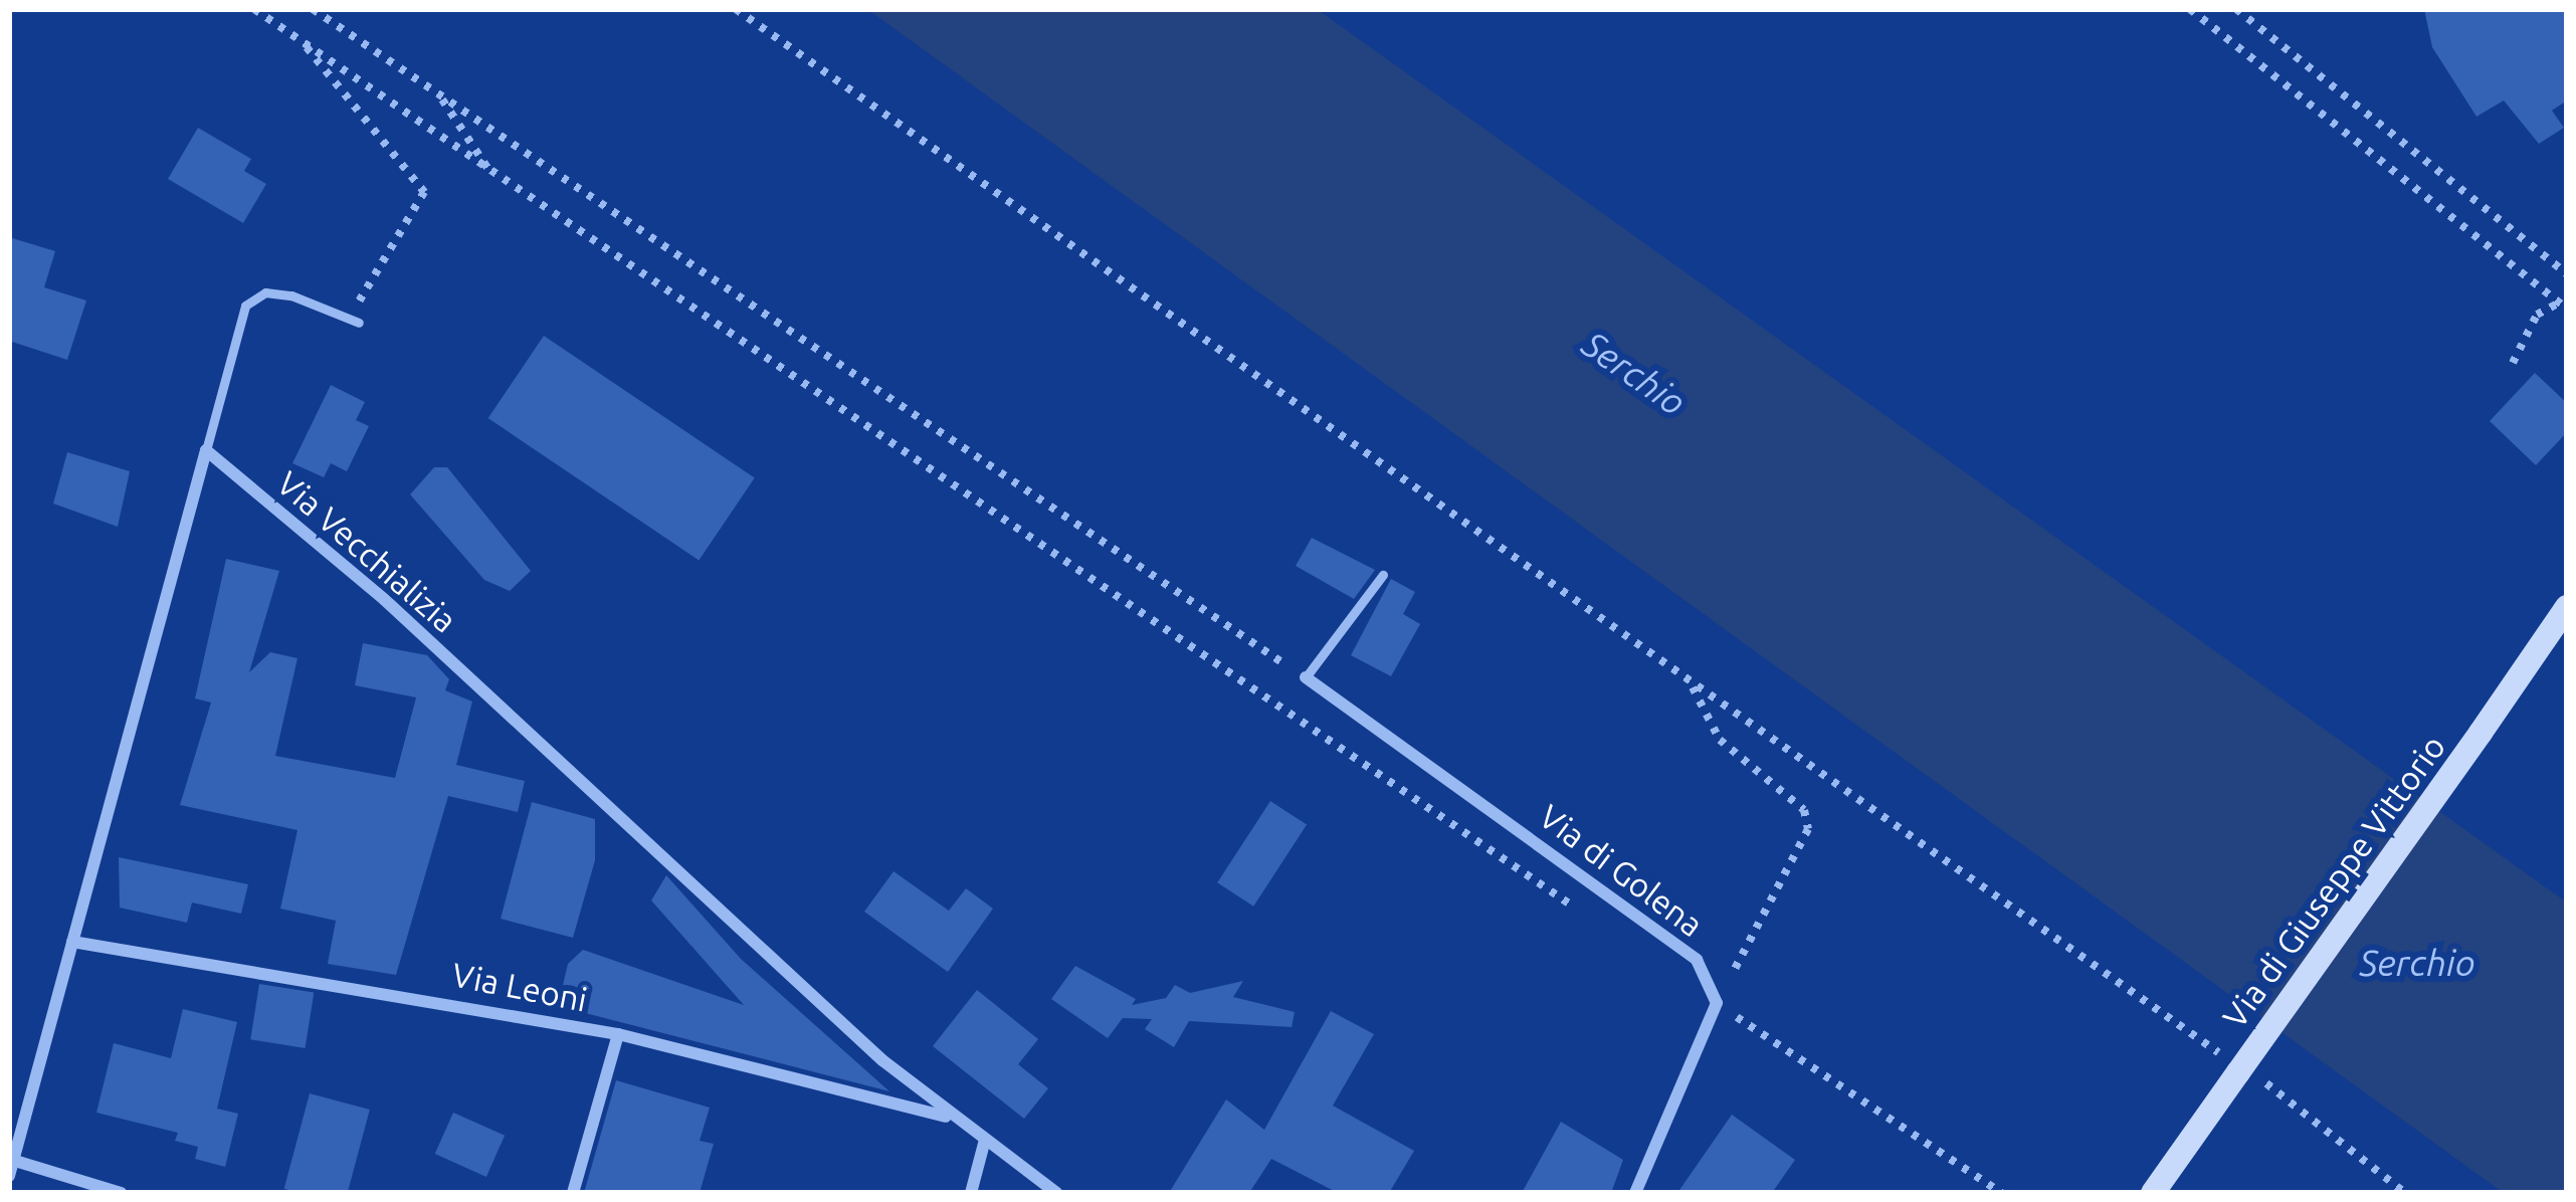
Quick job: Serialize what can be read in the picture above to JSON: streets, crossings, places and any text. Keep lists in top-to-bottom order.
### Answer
{
  "streets": {
    "main road": ["Via di Giuseppe Vittorio"],
    "street": ["Via Vecchializia", "Via di Golena", "Via Leoni"]
  },
  "crossings": [
    ["Via Vecchializia", "Via Leoni"]
  ],
  "water": ["Serchio"]
}
